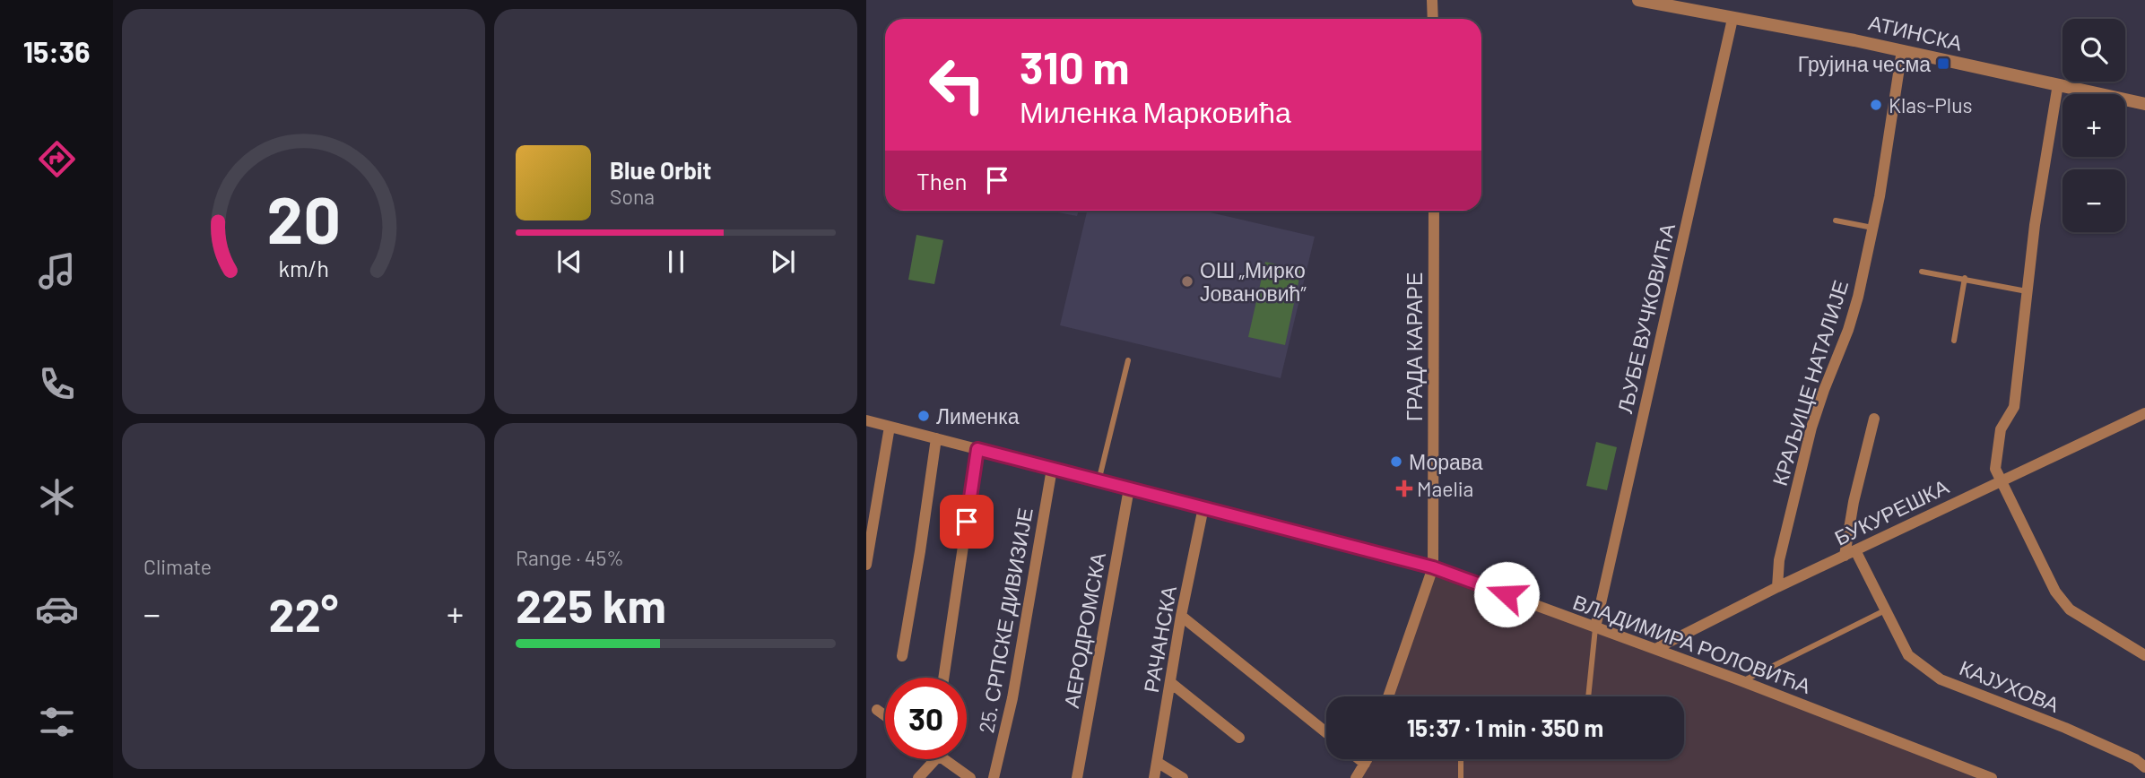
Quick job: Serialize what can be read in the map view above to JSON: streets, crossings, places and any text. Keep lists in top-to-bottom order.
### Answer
{
  "streets": {
    "street": [
      "АТИНСКА",
      "ЉУБЕ ВУЧКОВИЋА",
      "ГРАДА КАРАРЕ",
      "КРАЉИЦЕ НАТАЛИЈЕ",
      "БУКУРЕШКА",
      "25. СРПСКЕ ДИВИЗИЈЕ",
      "АЕРОДРОМСКА",
      "РАЧАНСКА",
      "ВЛАДИМИРА РОЛОВИЋА",
      "КАЈУХОВА"
    ]
  },
  "crossings": [
    ["АТИНСКА", "ЉУБЕ ВУЧКОВИЋА"],
    ["АТИНСКА", "КРАЉИЦЕ НАТАЛИЈЕ"],
    ["ЉУБЕ ВУЧКОВИЋА", "ВЛАДИМИРА РОЛОВИЋА"],
    ["ГРАДА КАРАРЕ", "ВЛАДИМИРА РОЛОВИЋА"],
    ["КРАЉИЦЕ НАТАЛИЈЕ", "БУКУРЕШКА"],
    ["БУКУРЕШКА", "ВЛАДИМИРА РОЛОВИЋА"],
    ["БУКУРЕШКА", "КАЈУХОВА"],
    ["25. СРПСКЕ ДИВИЗИЈЕ", "ВЛАДИМИРА РОЛОВИЋА"],
    ["АЕРОДРОМСКА", "ВЛАДИМИРА РОЛОВИЋА"],
    ["РАЧАНСКА", "ВЛАДИМИРА РОЛОВИЋА"]
  ],
  "places": {
    "transit": ["Грујина чесма"],
    "other": [
      "Klas-Plus",
      "ОШ „Мирко Јовановић”",
      "Лименка",
      "Морава"
    ],
    "health": ["Maelia"]
  },
  "page": {
    "tabs": "15:36",
    "map_buttons": ["+", "−"],
    "turn": ["310 m", "Миленка Марковића"],
    "song": ["Blue Orbit", "Sona"],
    "then": "Then",
    "tile": [
      "Climate",
      ["Range · 45%", "225 km"]
    ],
    "heat": ["−", "22°", "+"],
    "limit": "30",
    "trip": "15:37 · 1 min · 350 m",
    "gauge": ["20", "km/h"]
  }
}
